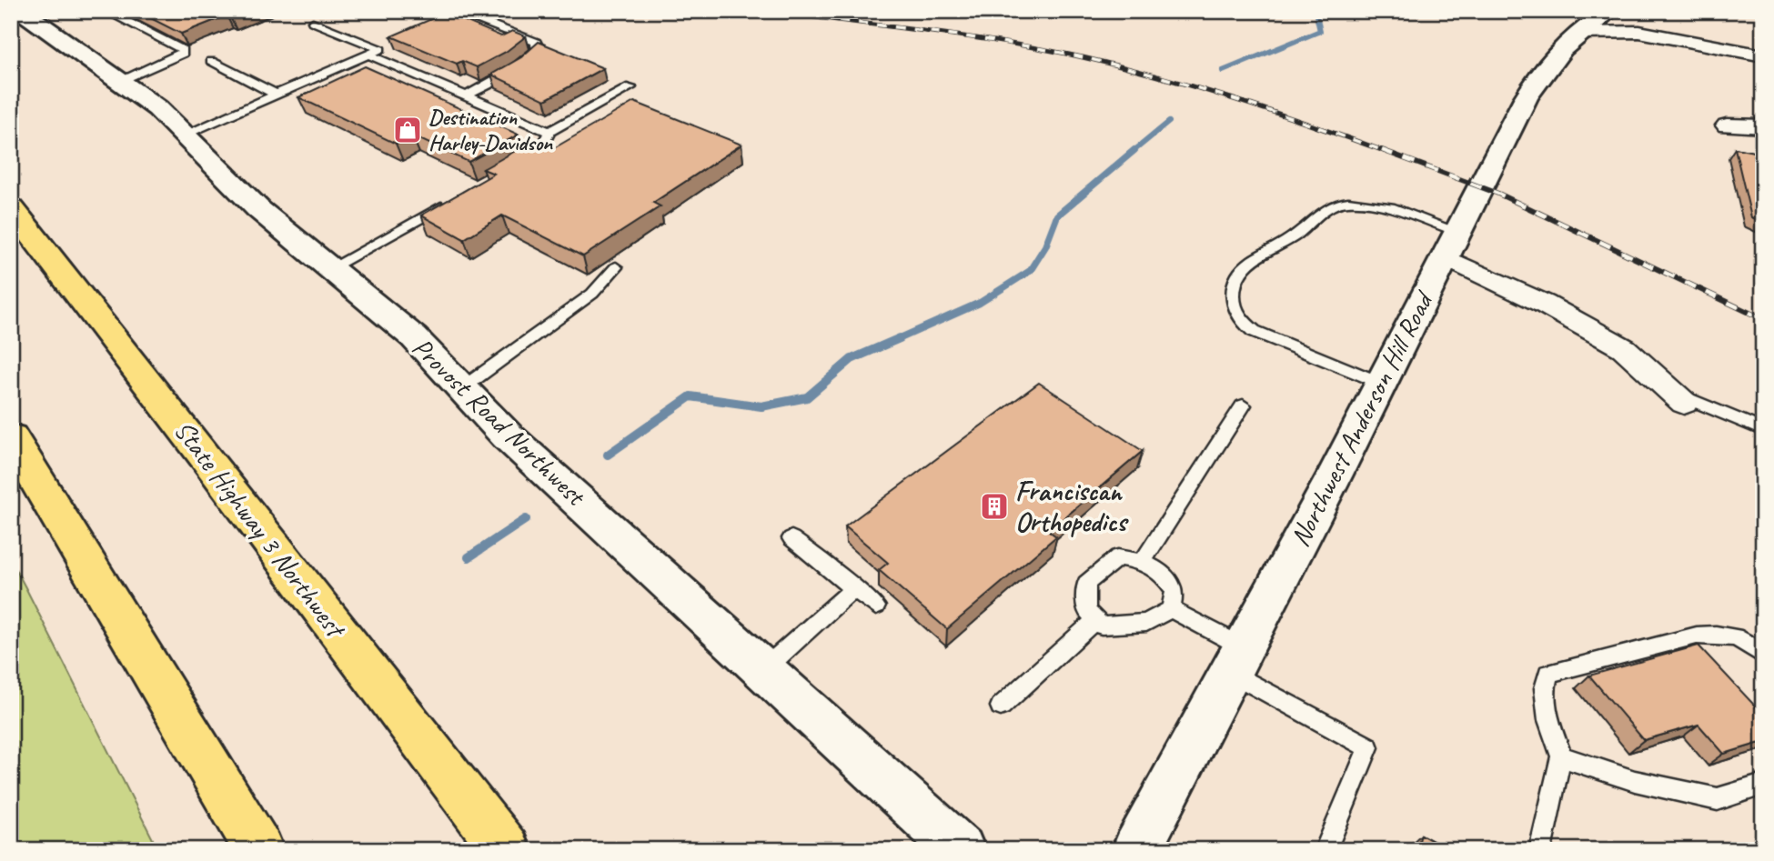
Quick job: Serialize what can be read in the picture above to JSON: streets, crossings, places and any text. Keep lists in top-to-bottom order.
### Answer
{
  "streets": {
    "highway": ["State Highway 3 Northwest"],
    "street": ["Northwest Anderson Hill Road", "Provost Road Northwest"]
  },
  "places": {
    "shop": ["Destination Harley-Davidson"],
    "building": ["Franciscan Orthopedics"]
  }
}
